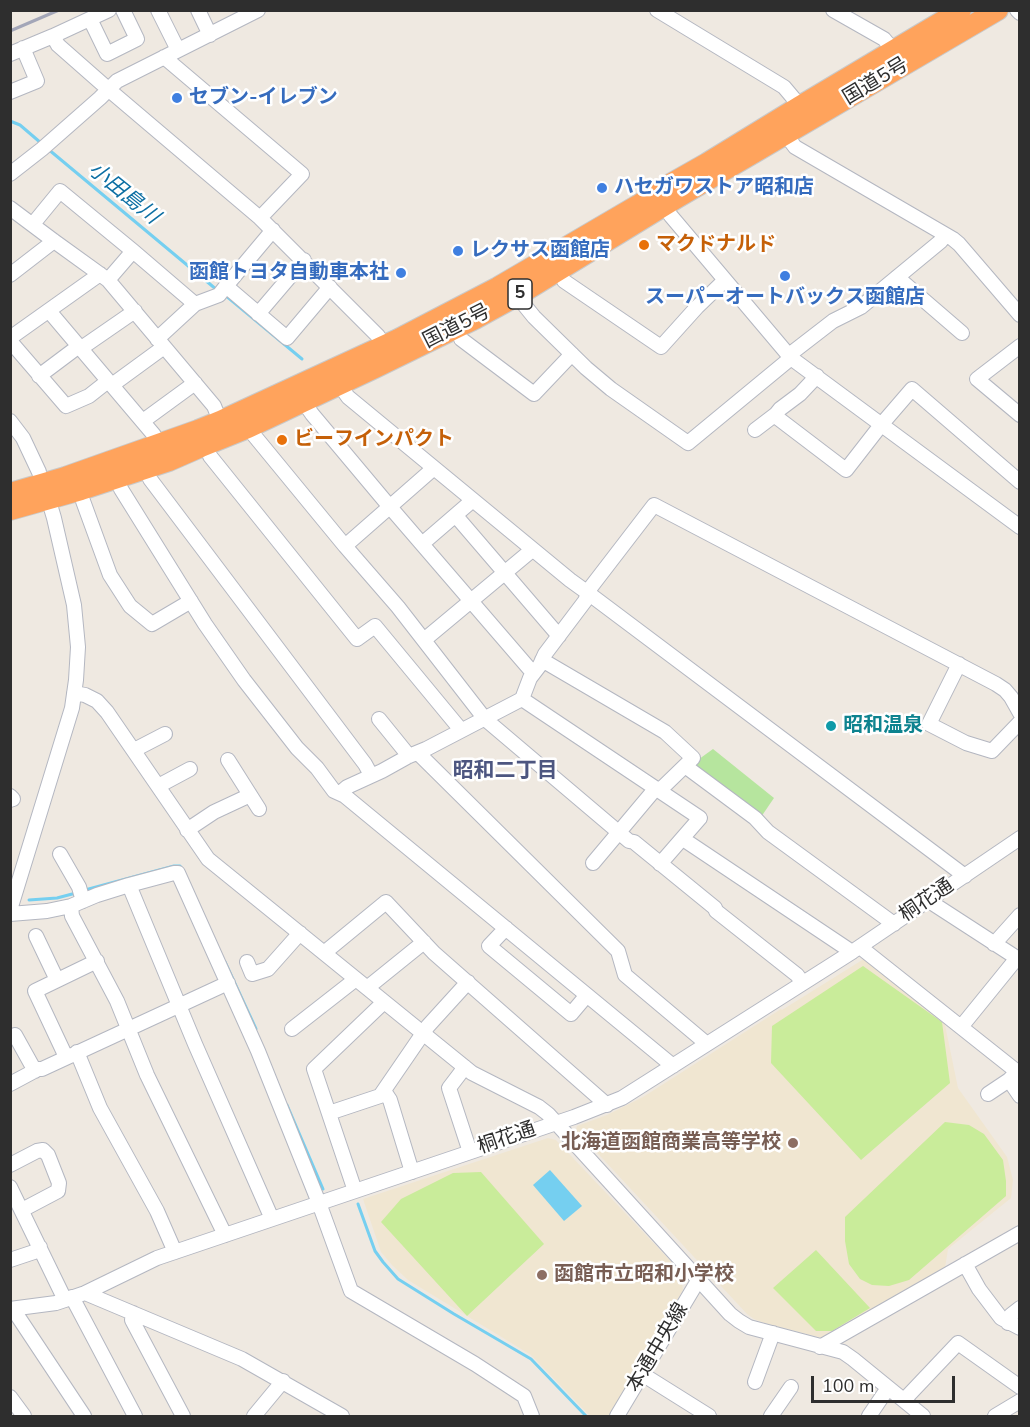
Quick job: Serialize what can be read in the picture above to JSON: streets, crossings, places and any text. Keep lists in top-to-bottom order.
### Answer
{
  "streets": {
    "highway": ["国道5号", "5"],
    "street": ["桐花通", "本通中央線"]
  },
  "districts": ["昭和二丁目"],
  "water": ["小田島川"],
  "places": [
    "セブン-イレブン",
    "ハセガワストア昭和店",
    "マクドナルド",
    "レクサス函館店",
    "函館トヨタ自動車本社",
    "スーパーオートバックス函館店",
    "ビーフインパクト",
    "昭和温泉",
    "北海道函館商業高等学校",
    "函館市立昭和小学校"
  ],
  "scale_bar": "100 m"
}
